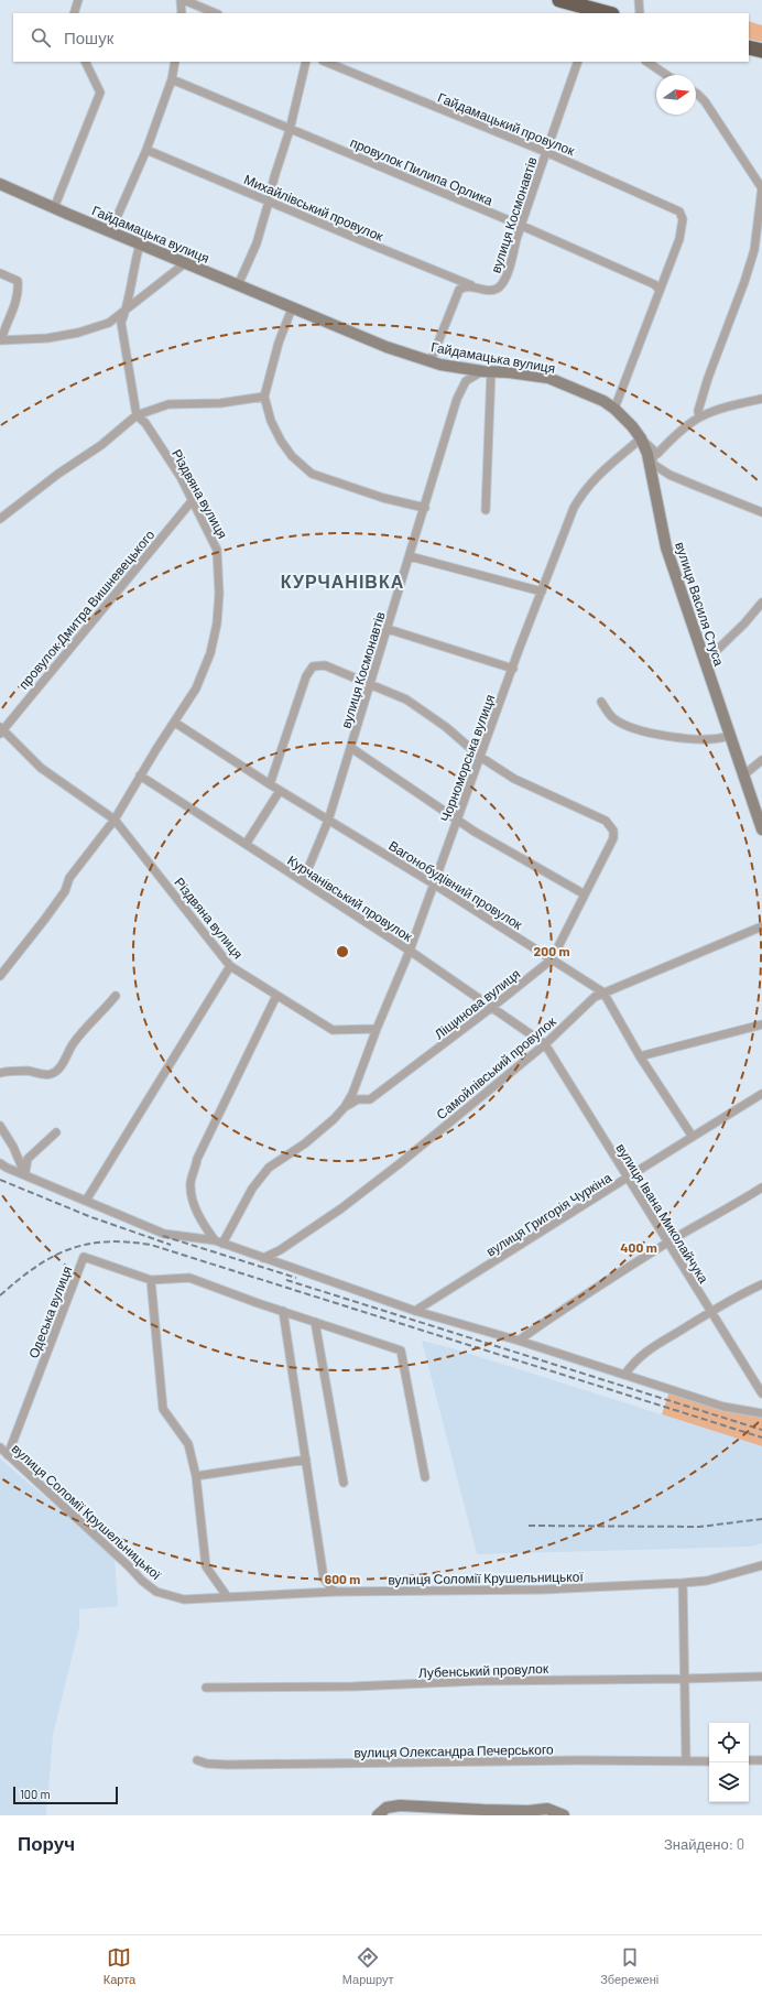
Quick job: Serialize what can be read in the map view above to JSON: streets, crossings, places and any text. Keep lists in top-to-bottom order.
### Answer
{
  "streets": {
    "main road": ["Гайдамацька вулиця", "вулиця Василя Стуса"],
    "street": [
      "Гайдамацький провулок",
      "провулок Пилипа Орлика",
      "Михайлівський провулок",
      "вулиця Космонавтів",
      "Різдвяна вулиця",
      "провулок Дмитра Вишневецького",
      "Чорноморська вулиця",
      "Вагонобудівний провулок",
      "Курчанівський провулок",
      "Ліщинова вулиця",
      "Самойлівський провулок",
      "вулиця Івана Миколайчука",
      "вулиця Григорія Чуркіна",
      "Одеська вулиця",
      "вулиця Соломії Крушельницької",
      "Лубенський провулок",
      "вулиця Олександра Печерського"
    ]
  },
  "crossings": [
    ["Гайдамацький провулок", "провулок Пилипа Орлика"],
    ["Гайдамацький провулок", "вулиця Космонавтів"],
    ["провулок Пилипа Орлика", "вулиця Космонавтів"],
    ["Михайлівський провулок", "вулиця Космонавтів"],
    ["вулиця Космонавтів", "Гайдамацька вулиця"],
    ["вулиця Космонавтів", "Вагонобудівний провулок"],
    ["вулиця Космонавтів", "Курчанівський провулок"],
    ["вулиця Космонавтів", "Ліщинова вулиця"],
    ["Гайдамацька вулиця", "вулиця Василя Стуса"],
    ["Гайдамацька вулиця", "Чорноморська вулиця"],
    ["Різдвяна вулиця", "провулок Дмитра Вишневецького"],
    ["Різдвяна вулиця", "Чорноморська вулиця"],
    ["Різдвяна вулиця", "Вагонобудівний провулок"],
    ["Різдвяна вулиця", "Курчанівський провулок"],
    ["вулиця Василя Стуса", "Чорноморська вулиця"],
    ["Чорноморська вулиця", "Вагонобудівний провулок"],
    ["Чорноморська вулиця", "Курчанівський провулок"],
    ["Чорноморська вулиця", "Ліщинова вулиця"],
    ["Вагонобудівний провулок", "Ліщинова вулиця"],
    ["Вагонобудівний провулок", "Самойлівський провулок"],
    ["Вагонобудівний провулок", "вулиця Григорія Чуркіна"],
    ["Курчанівський провулок", "Ліщинова вулиця"],
    ["Курчанівський провулок", "Самойлівський провулок"],
    ["Курчанівський провулок", "вулиця Івана Миколайчука"],
    ["Самойлівський провулок", "вулиця Івана Миколайчука"],
    ["вулиця Івана Миколайчука", "вулиця Григорія Чуркіна"],
    ["Одеська вулиця", "вулиця Соломії Крушельницької"]
  ],
  "districts": ["КУРЧАНІВКА"],
  "scale_bar": "100 m",
  "north": "right",
  "page": {
    "search": "Пошук",
    "scale": "100 m",
    "heading": ["Поруч", "Знайдено: 0"],
    "nav": ["Карта", "Маршрут", "Збережені"]
  },
  "rings": ["200 m", "400 m", "600 m"]
}
